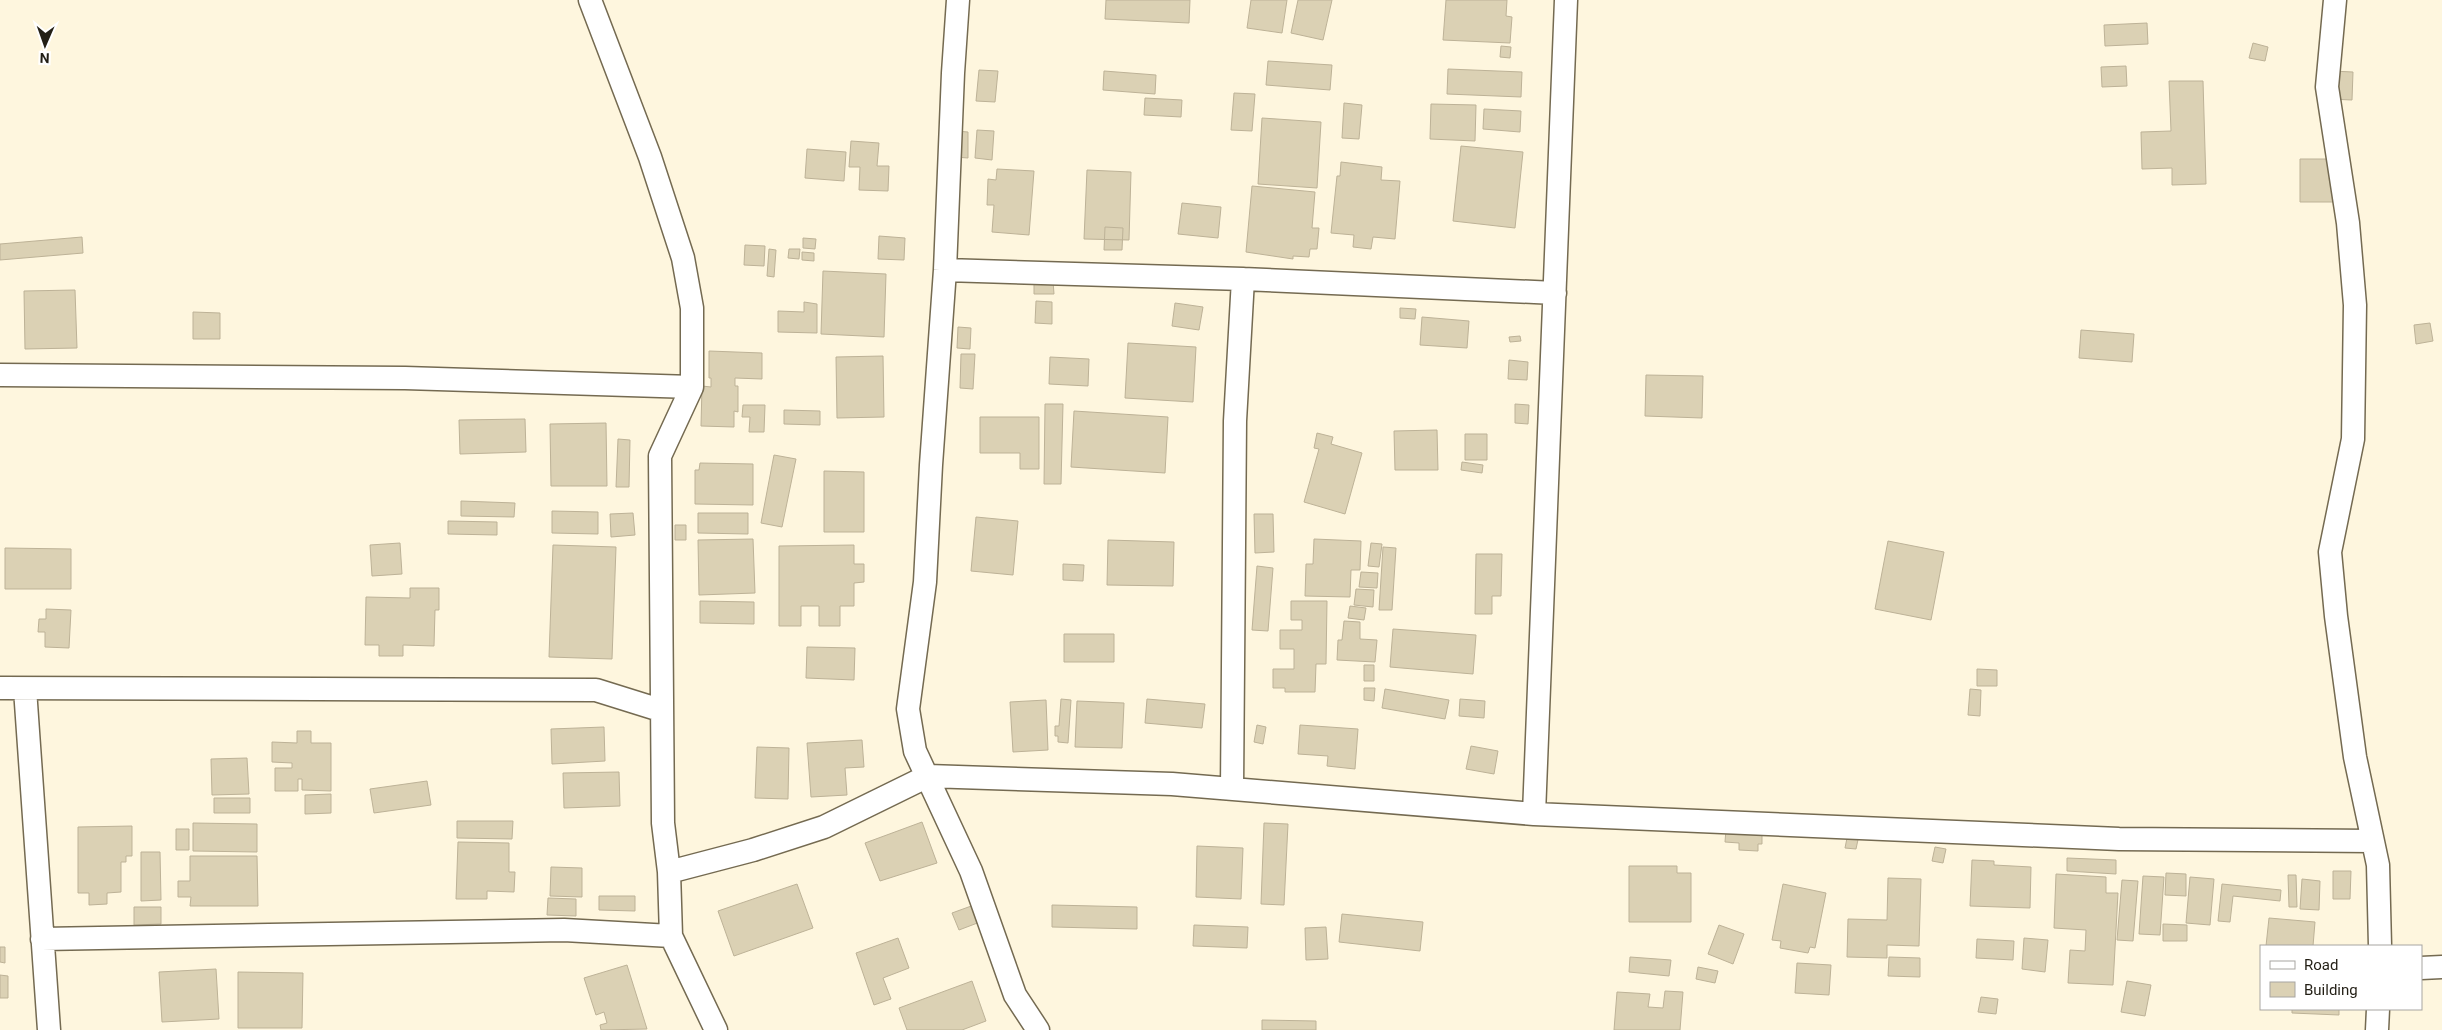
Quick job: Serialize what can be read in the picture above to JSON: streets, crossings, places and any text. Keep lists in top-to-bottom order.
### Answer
{
  "legend": ["Road", "Building"],
  "north": "bottom"
}
